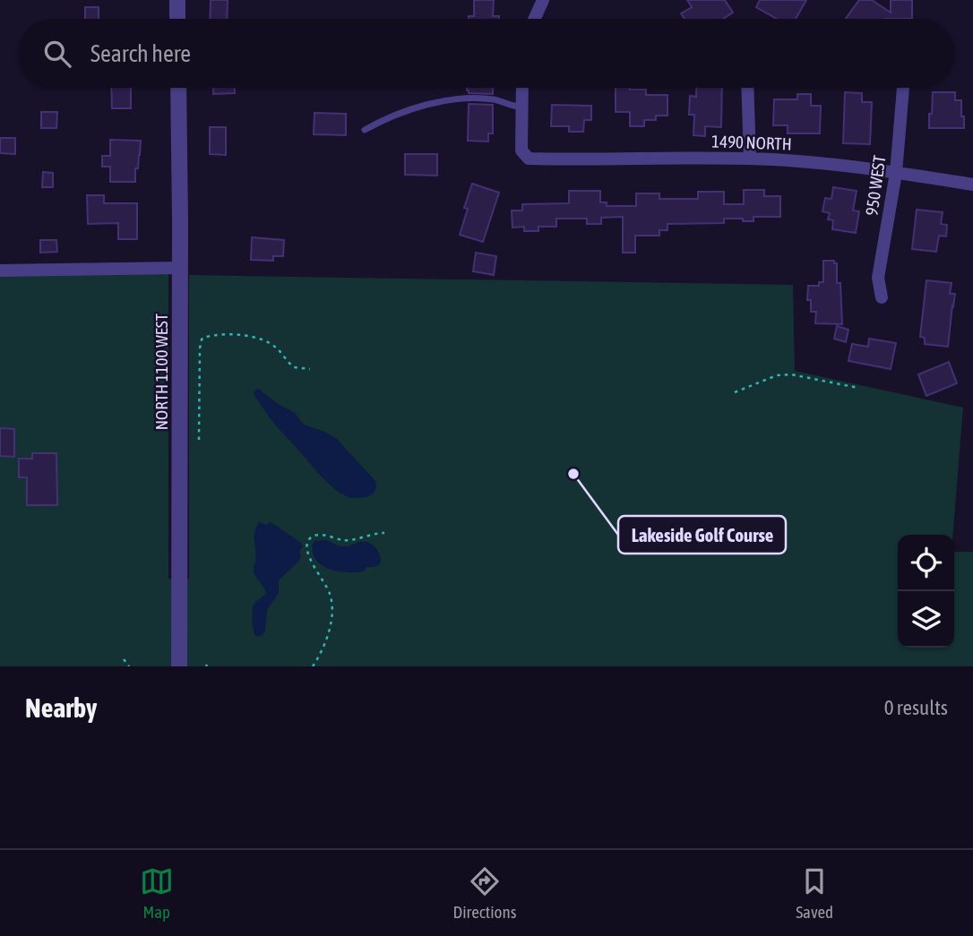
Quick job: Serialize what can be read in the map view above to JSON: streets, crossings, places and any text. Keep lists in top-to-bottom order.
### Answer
{
  "streets": {
    "street": ["1490 NORTH", "950 WEST", "NORTH 1100 WEST"]
  },
  "crossings": [
    ["1490 NORTH", "950 WEST"]
  ],
  "places": ["Lakeside Golf Course"],
  "page": {
    "search": "Search here",
    "heading": ["Nearby", "0 results"],
    "nav": ["Map", "Directions", "Saved"]
  }
}
